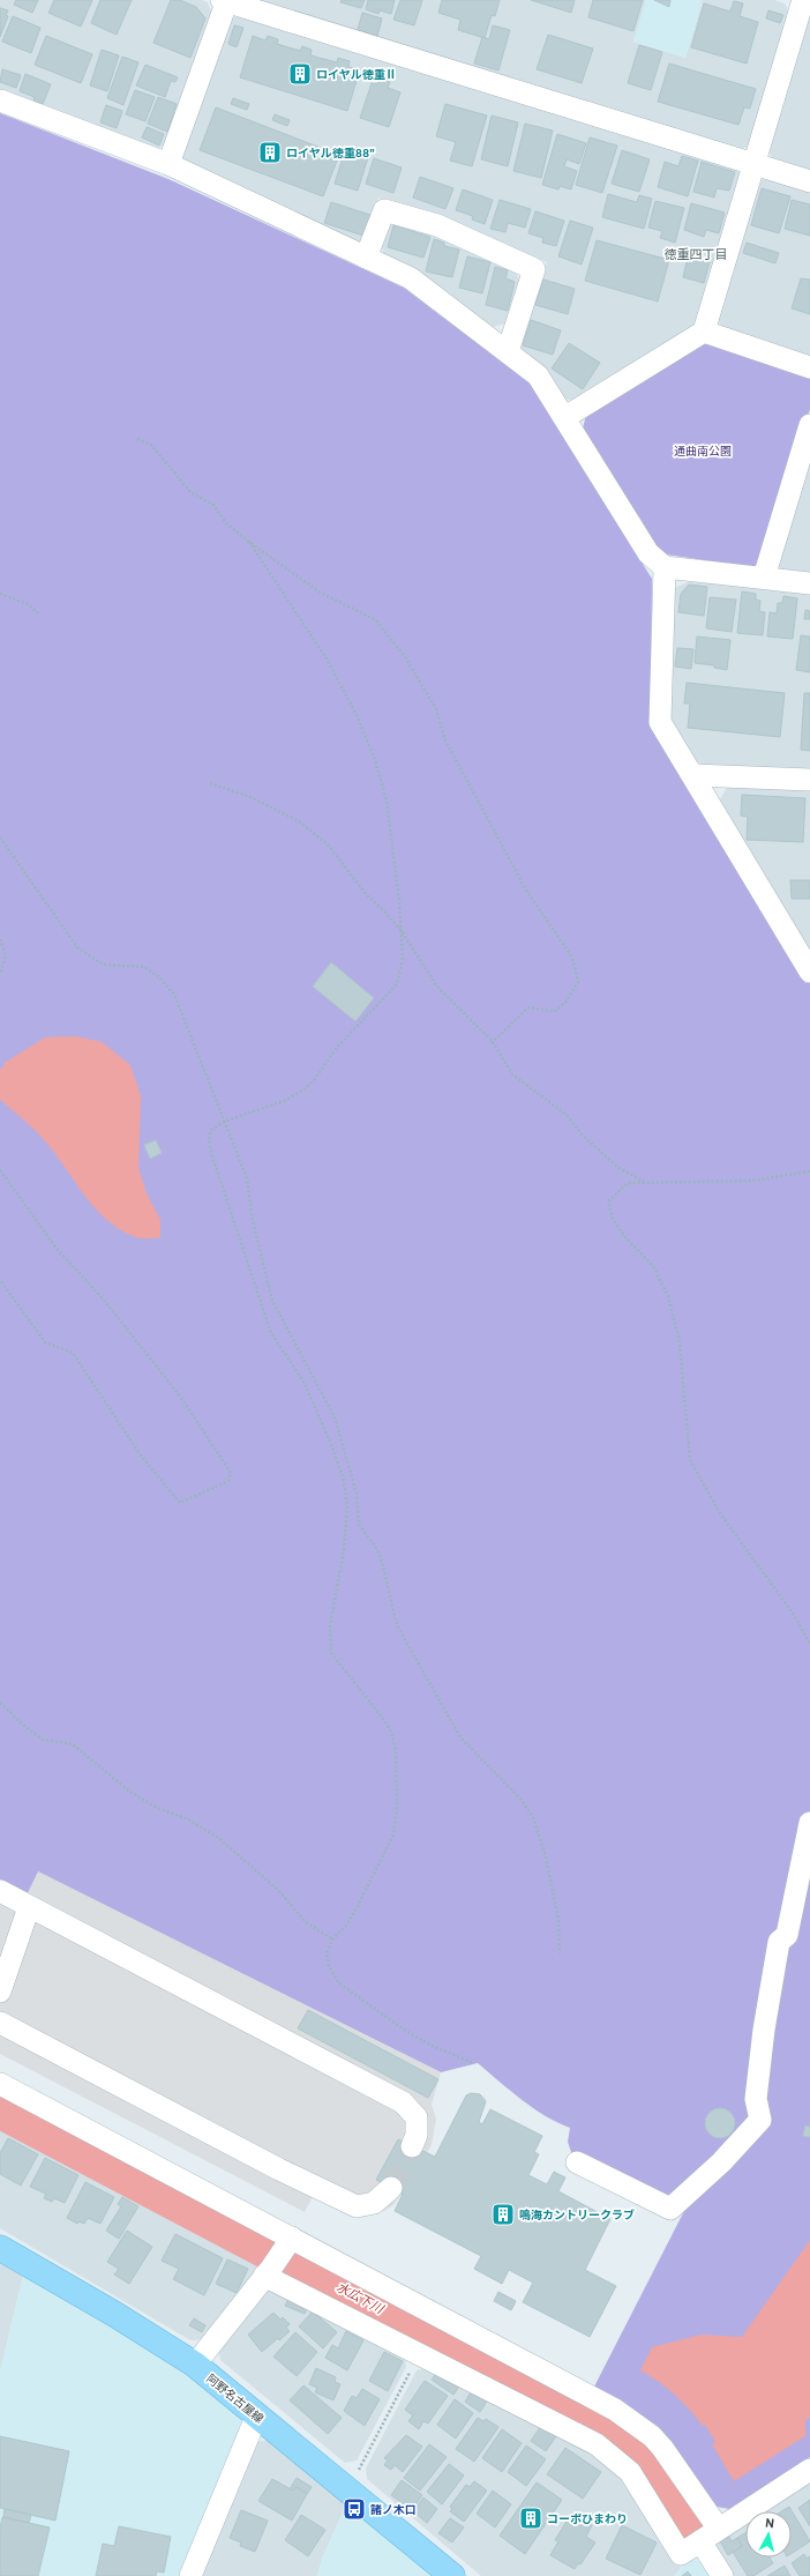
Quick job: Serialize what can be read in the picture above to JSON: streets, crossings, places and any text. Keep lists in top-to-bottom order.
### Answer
{
  "streets": {
    "main road": ["阿野名古屋線"]
  },
  "districts": ["徳重四丁目"],
  "water": ["水広下川"],
  "parks": ["通曲南公園"],
  "places": {
    "building": [
      "ロイヤル徳重Ⅱ",
      "ロイヤル徳重88\"",
      "鳴海カントリークラブ",
      "コーポひまわり"
    ],
    "bus stop": ["諸ノ木口"]
  },
  "north": "top"
}
